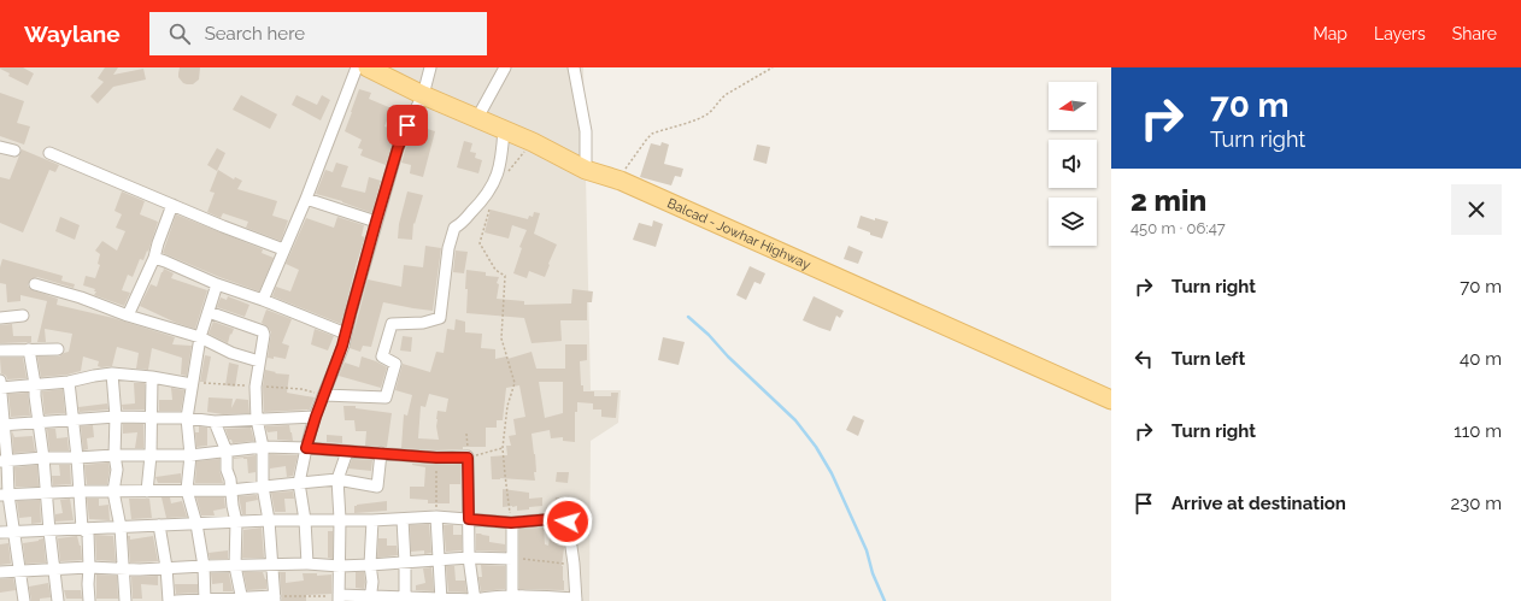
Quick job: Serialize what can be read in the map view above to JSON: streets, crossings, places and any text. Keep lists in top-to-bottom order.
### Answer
{
  "streets": {
    "main road": ["Balcad - Jowhar Highway"]
  },
  "north": "left",
  "page": {
    "header": "Waylane",
    "search": "Search here",
    "nav": ["Map", "Layers", "Share"],
    "turn": ["70 m", "Turn right"],
    "heading": ["2 min", "450 m · 06:47"],
    "list": [
      {
        "name": "Turn right",
        "value": "70 m"
      },
      {
        "name": "Turn left",
        "value": "40 m"
      },
      {
        "name": "Turn right",
        "value": "110 m"
      },
      {
        "name": "Arrive at destination",
        "value": "230 m"
      }
    ]
  }
}
